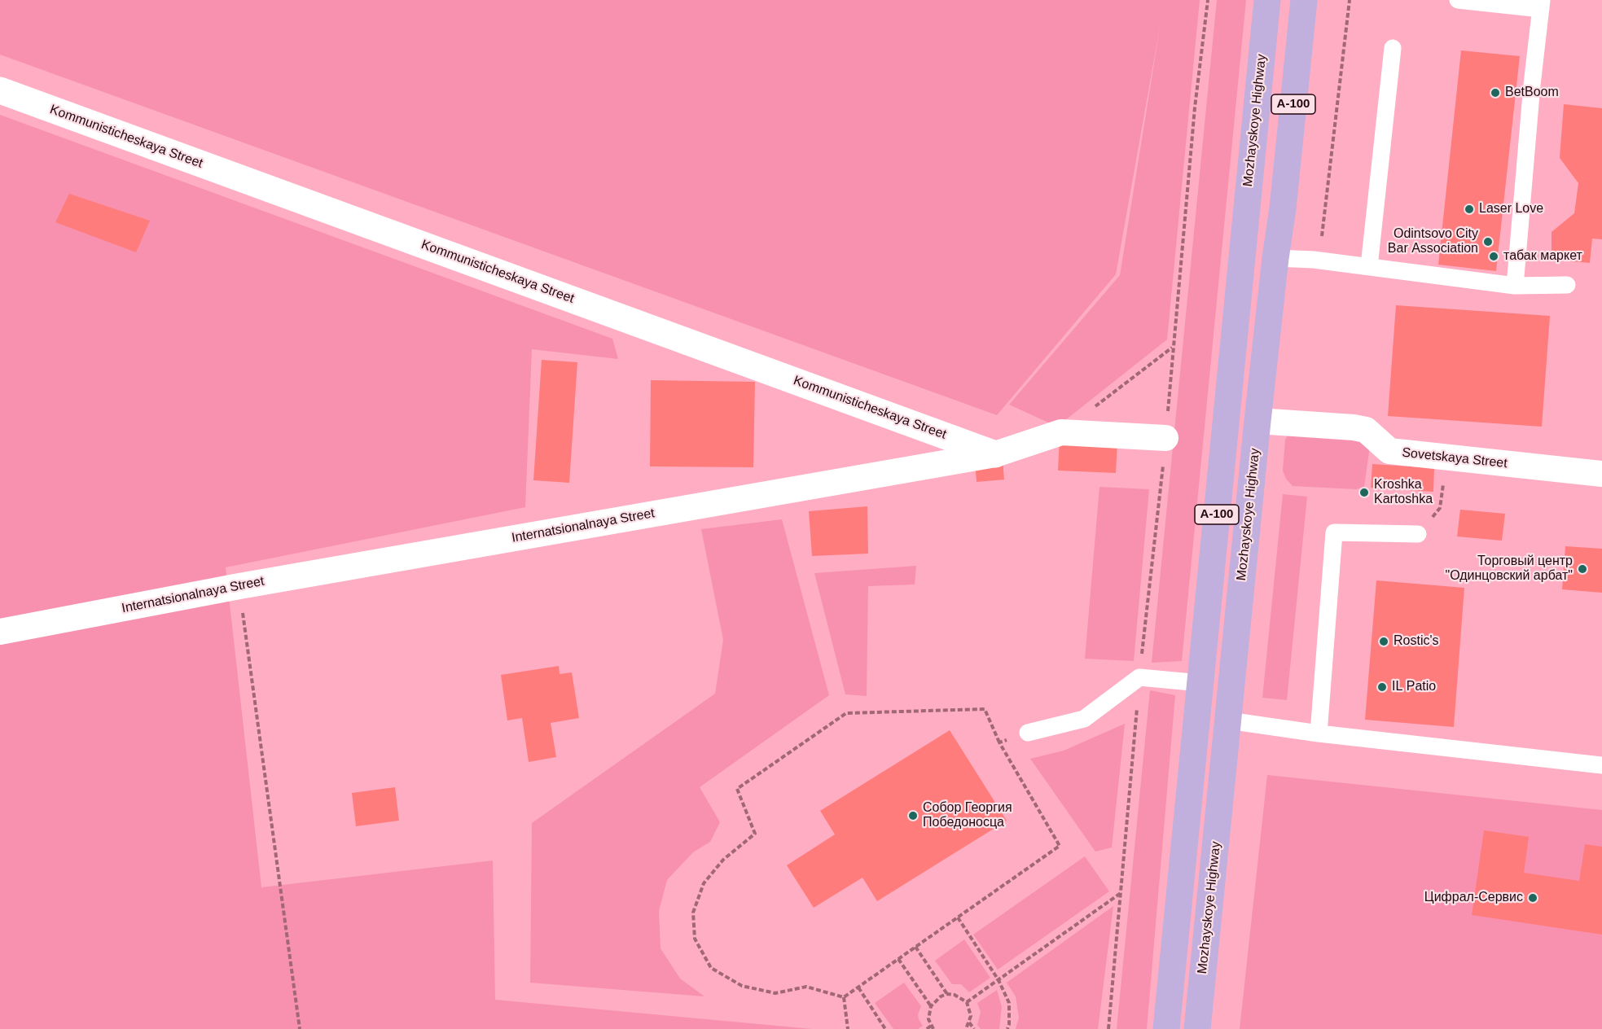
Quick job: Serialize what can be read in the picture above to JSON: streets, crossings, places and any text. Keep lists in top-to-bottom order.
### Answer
{
  "streets": {
    "main road": ["А-100", "Mozhayskoye Highway"],
    "street": ["Kommunisticheskaya Street", "Sovetskaya Street", "Internatsionalnaya Street"]
  },
  "crossings": [
    ["Mozhayskoye Highway", "Sovetskaya Street"],
    ["Kommunisticheskaya Street", "Internatsionalnaya Street"]
  ],
  "places": [
    "BetBoom",
    "Laser Love",
    "Odintsovo City Bar Association",
    "табак маркет",
    "Kroshka Kartoshka",
    "Торговый центр \"Одинцовский арбат\"",
    "Rostic's",
    "IL Patio",
    "Собор Георгия Победоносца",
    "Цифрал-Сервис"
  ]
}
